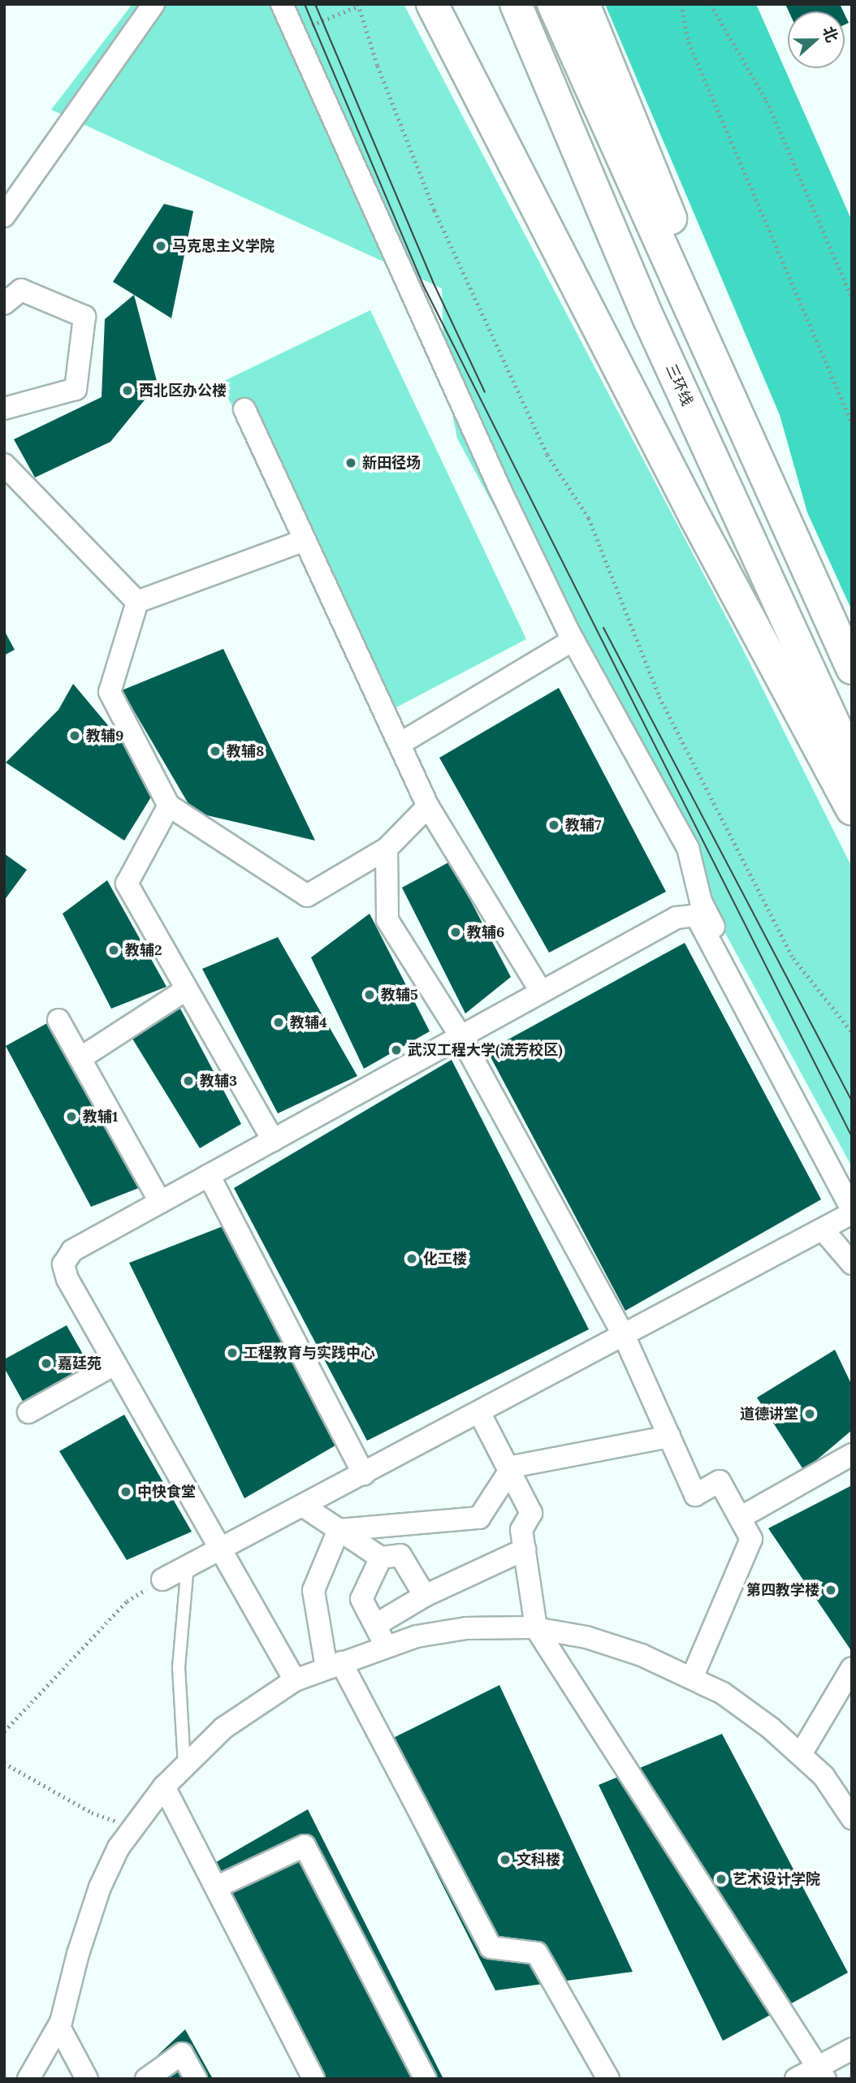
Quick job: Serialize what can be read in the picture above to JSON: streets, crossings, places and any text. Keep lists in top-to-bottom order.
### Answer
{
  "streets": {
    "highway": ["三环线"]
  },
  "places": [
    "马克思主义学院",
    "西北区办公楼",
    "新田径场",
    "教辅9",
    "教辅8",
    "教辅7",
    "教辅6",
    "教辅2",
    "教辅5",
    "教辅4",
    "武汉工程大学(流芳校区)",
    "教辅3",
    "教辅1",
    "化工楼",
    "工程教育与实践中心",
    "嘉廷苑",
    "道德讲堂",
    "中快食堂",
    "第四教学楼",
    "文科楼",
    "艺术设计学院"
  ],
  "north": "right"
}
